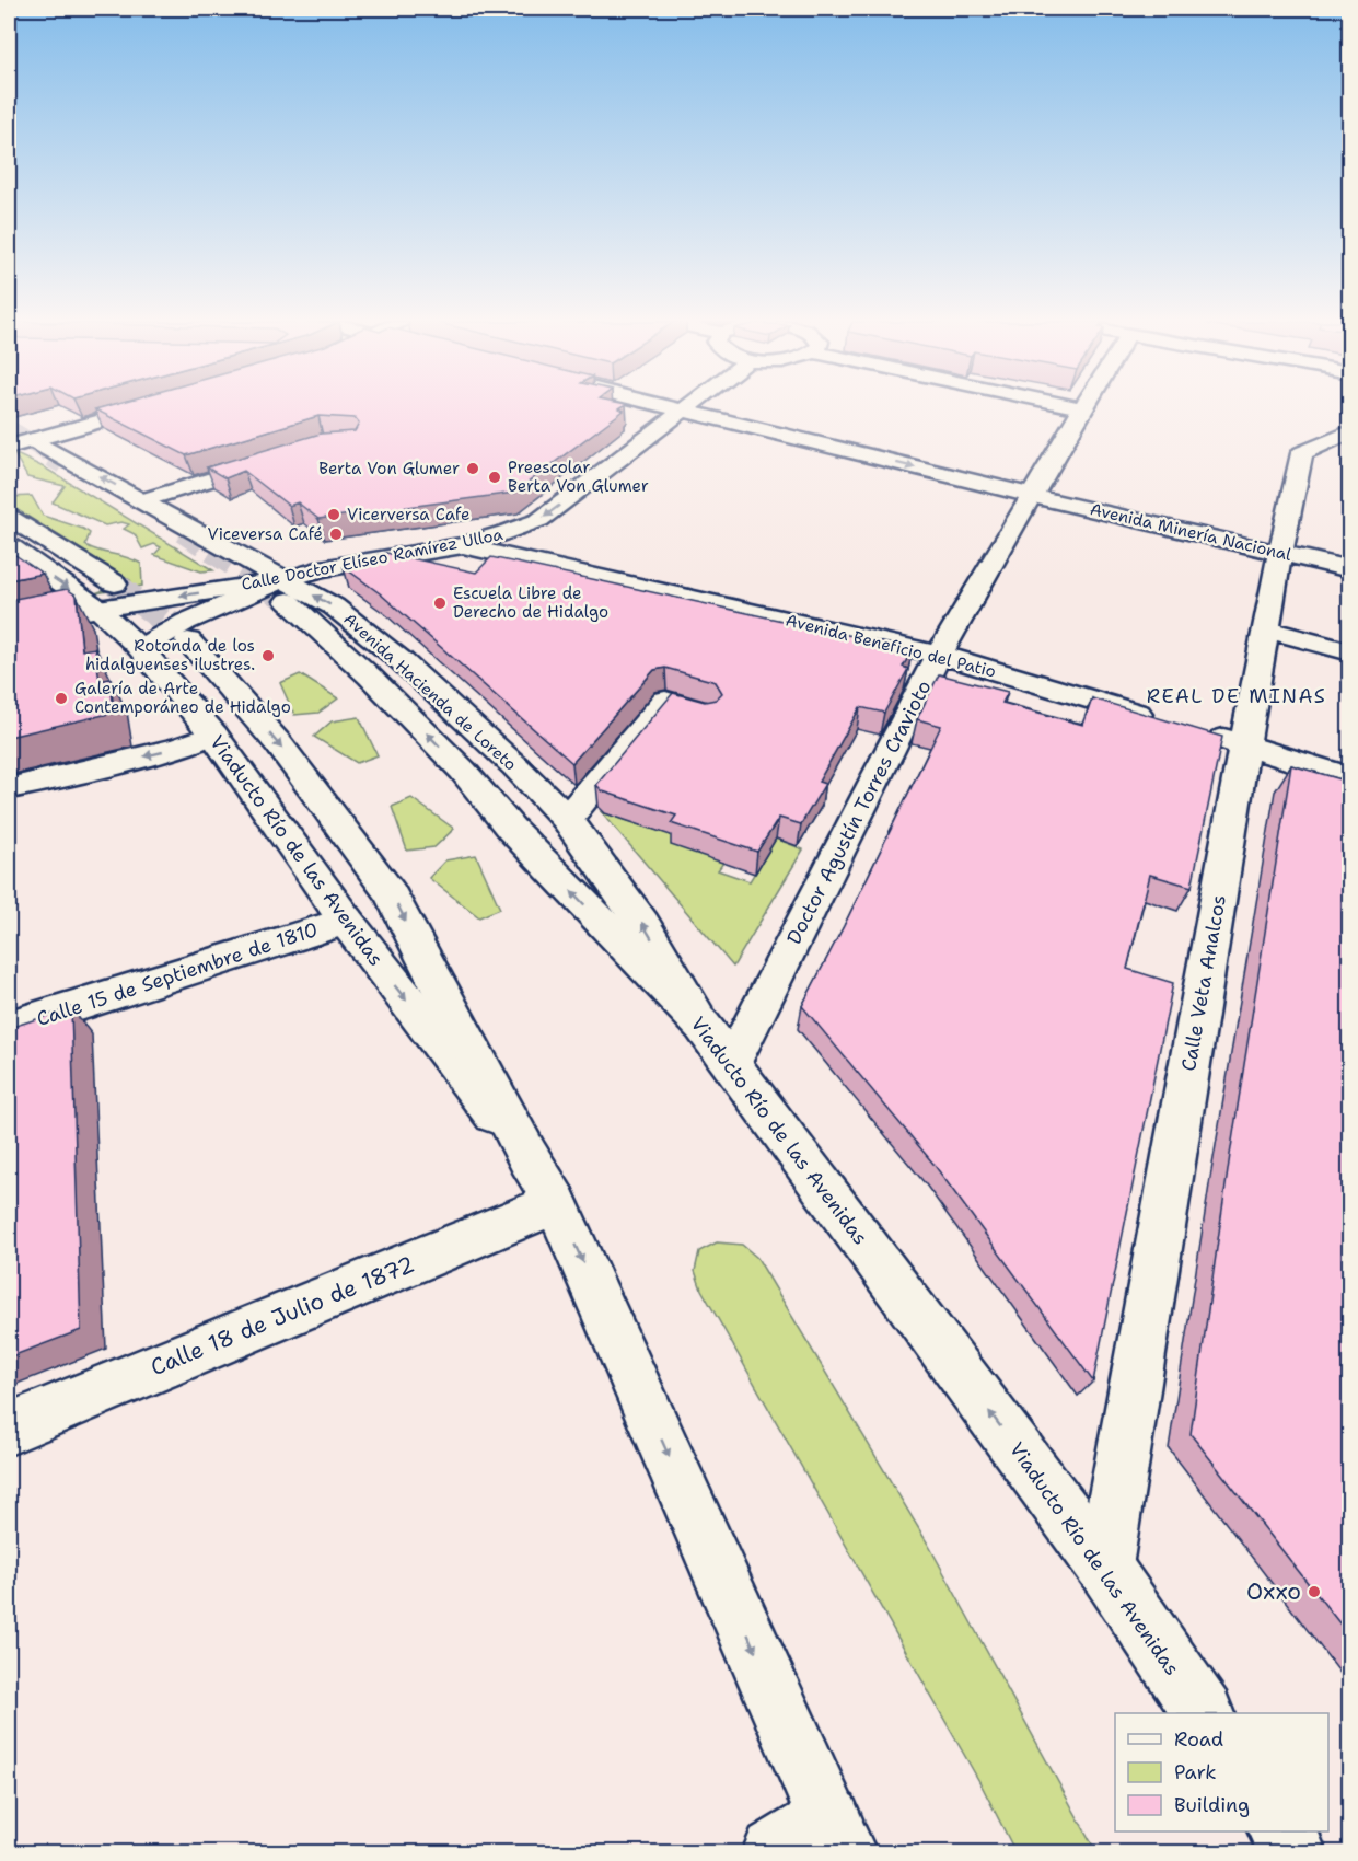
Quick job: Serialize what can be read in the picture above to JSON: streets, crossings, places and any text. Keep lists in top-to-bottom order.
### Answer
{
  "streets": {
    "street": [
      "Avenida Minería Nacional",
      "Calle Doctor Elíseo Ramírez Ulloa",
      "Avenida Beneficio del Patio",
      "Avenida Hacienda de Loreto",
      "Doctor Agustín Torres Cravioto",
      "Viaducto Río de las Avenidas",
      "Calle 15 de Septiembre de 1810",
      "Calle Veta Analcos",
      "Calle 18 de Julio de 1872"
    ]
  },
  "crossings": [
    ["Avenida Minería Nacional", "Calle Doctor Elíseo Ramírez Ulloa"],
    ["Avenida Minería Nacional", "Doctor Agustín Torres Cravioto"],
    ["Avenida Minería Nacional", "Calle Veta Analcos"],
    ["Calle Doctor Elíseo Ramírez Ulloa", "Avenida Beneficio del Patio"],
    ["Calle Doctor Elíseo Ramírez Ulloa", "Avenida Hacienda de Loreto"],
    ["Calle Doctor Elíseo Ramírez Ulloa", "Viaducto Río de las Avenidas"],
    ["Avenida Beneficio del Patio", "Doctor Agustín Torres Cravioto"],
    ["Avenida Hacienda de Loreto", "Viaducto Río de las Avenidas"],
    ["Doctor Agustín Torres Cravioto", "Viaducto Río de las Avenidas"],
    ["Viaducto Río de las Avenidas", "Calle 15 de Septiembre de 1810"],
    ["Viaducto Río de las Avenidas", "Calle Veta Analcos"],
    ["Viaducto Río de las Avenidas", "Calle 18 de Julio de 1872"]
  ],
  "one_way": ["Avenida Minería Nacional", "Avenida Hacienda de Loreto"],
  "districts": ["REAL DE MINAS"],
  "places": [
    "Berta Von Glumer",
    "Preescolar Berta Von Glumer",
    "Vicerversa Cafe",
    "Viceversa Café",
    "Escuela Libre de Derecho de Hidalgo",
    "Rotonda de los hidalguenses ilustres.",
    "Galería de Arte Contemporáneo de Hidalgo",
    "Oxxo"
  ],
  "legend": ["Road", "Park", "Building"]
}
